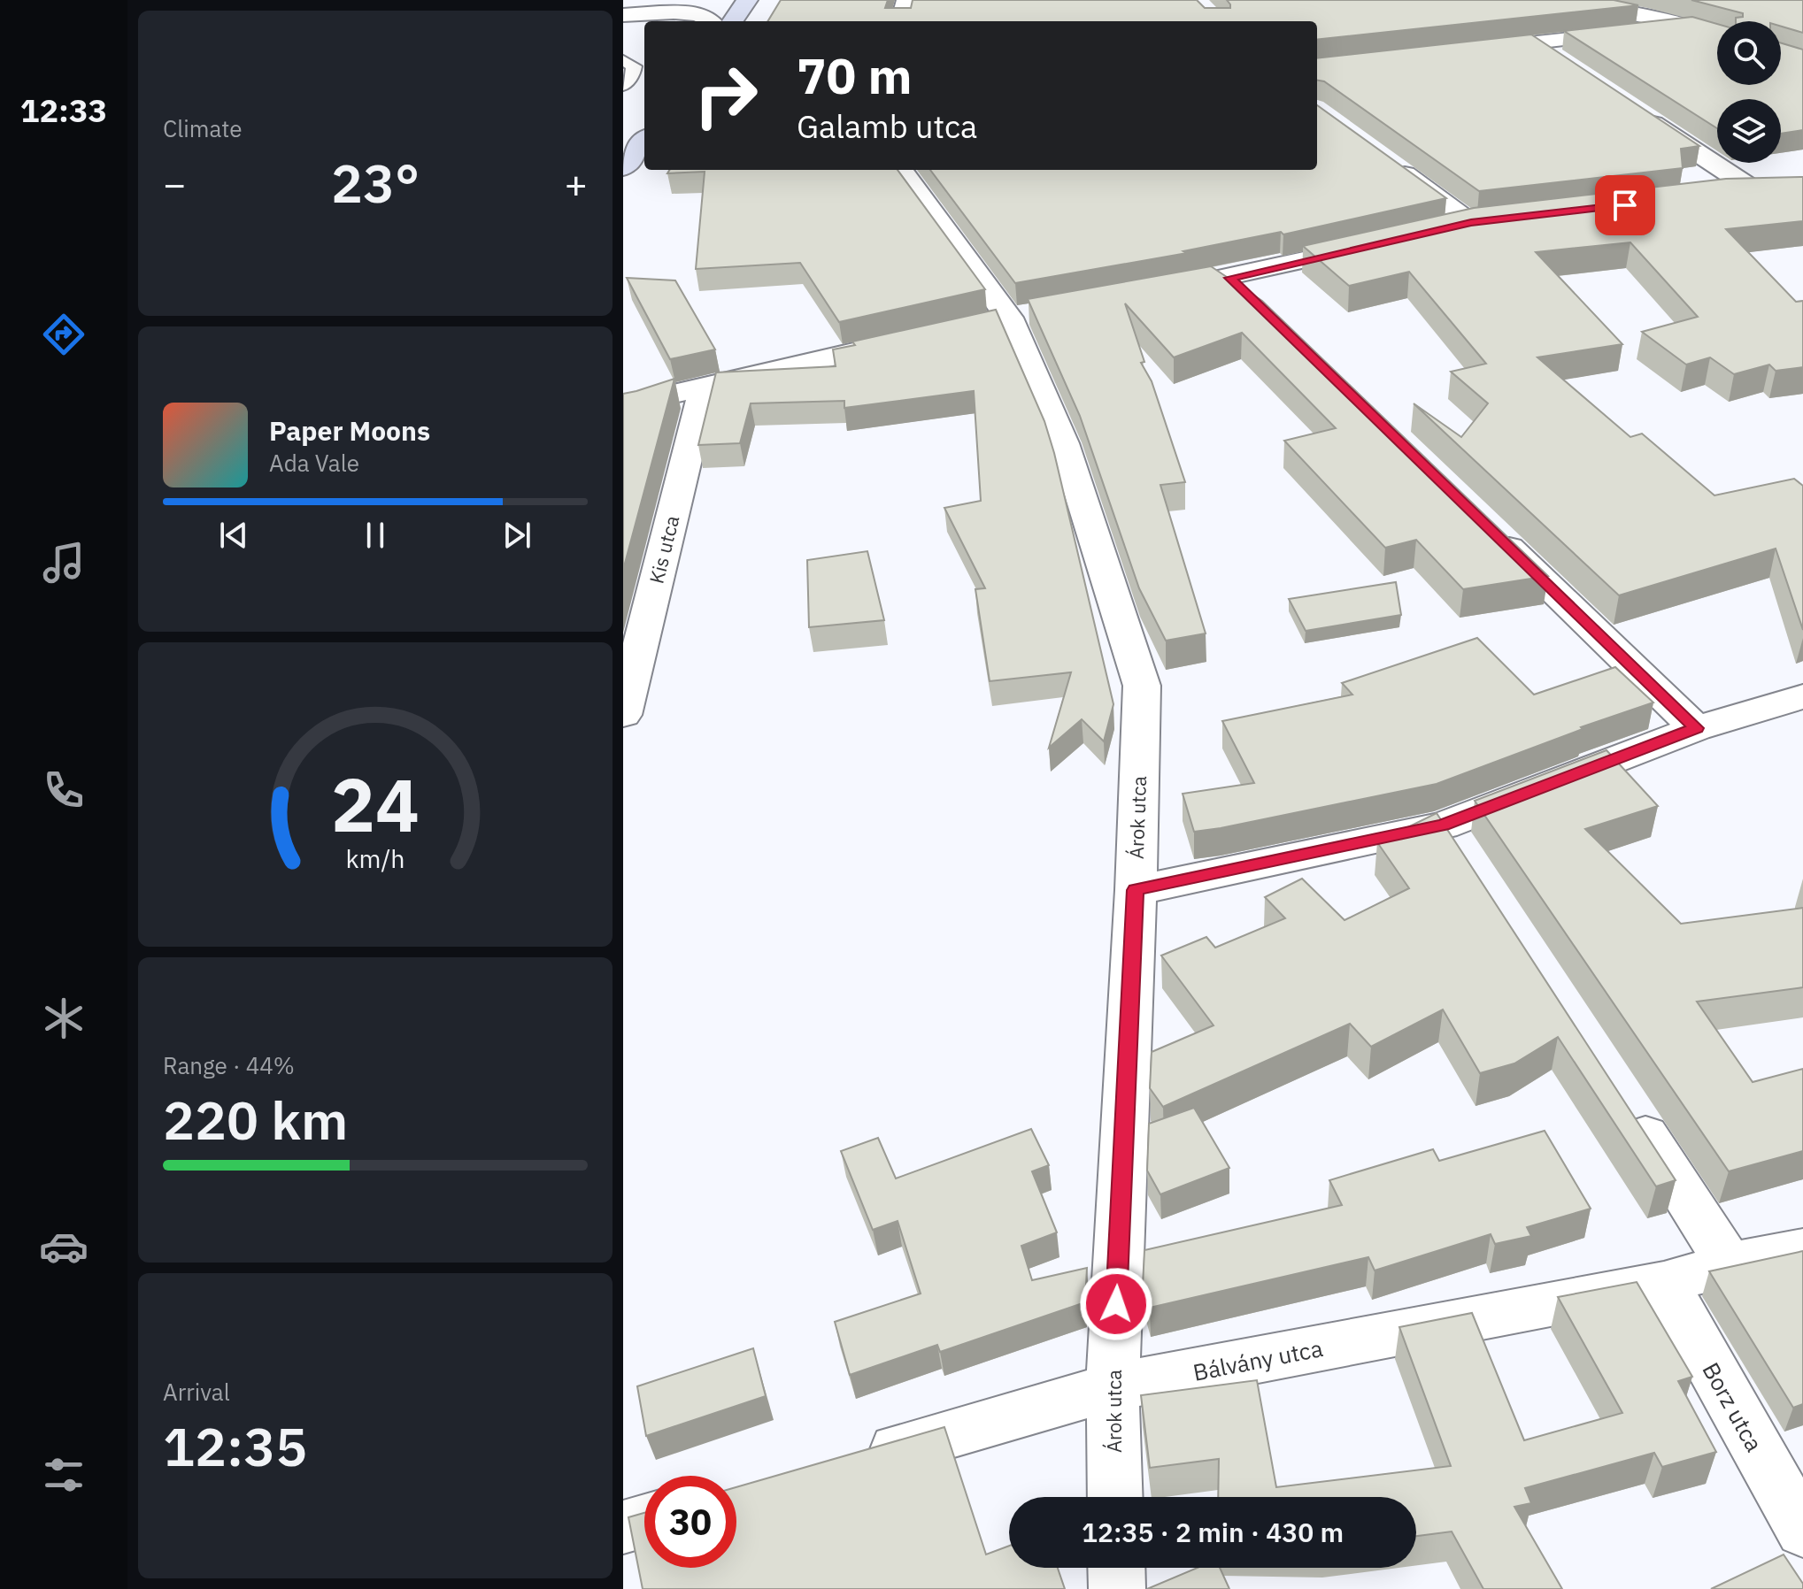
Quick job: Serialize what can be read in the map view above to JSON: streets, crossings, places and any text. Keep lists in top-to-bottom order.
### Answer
{
  "streets": {
    "street": [
      "Kis utca",
      "Árok utca",
      "Bálvány utca",
      "Borz utca"
    ]
  },
  "crossings": [
    ["Árok utca", "Bálvány utca"],
    ["Bálvány utca", "Borz utca"]
  ],
  "page": {
    "tabs": "12:33",
    "tile": [
      "Climate",
      ["Range · 44%", "220 km"],
      ["Arrival", "12:35"]
    ],
    "turn": ["70 m", "Galamb utca"],
    "heat": ["−", "23°", "+"],
    "song": ["Paper Moons", "Ada Vale"],
    "limit": "30",
    "trip": "12:35 · 2 min · 430 m",
    "gauge": ["24", "km/h"]
  }
}
